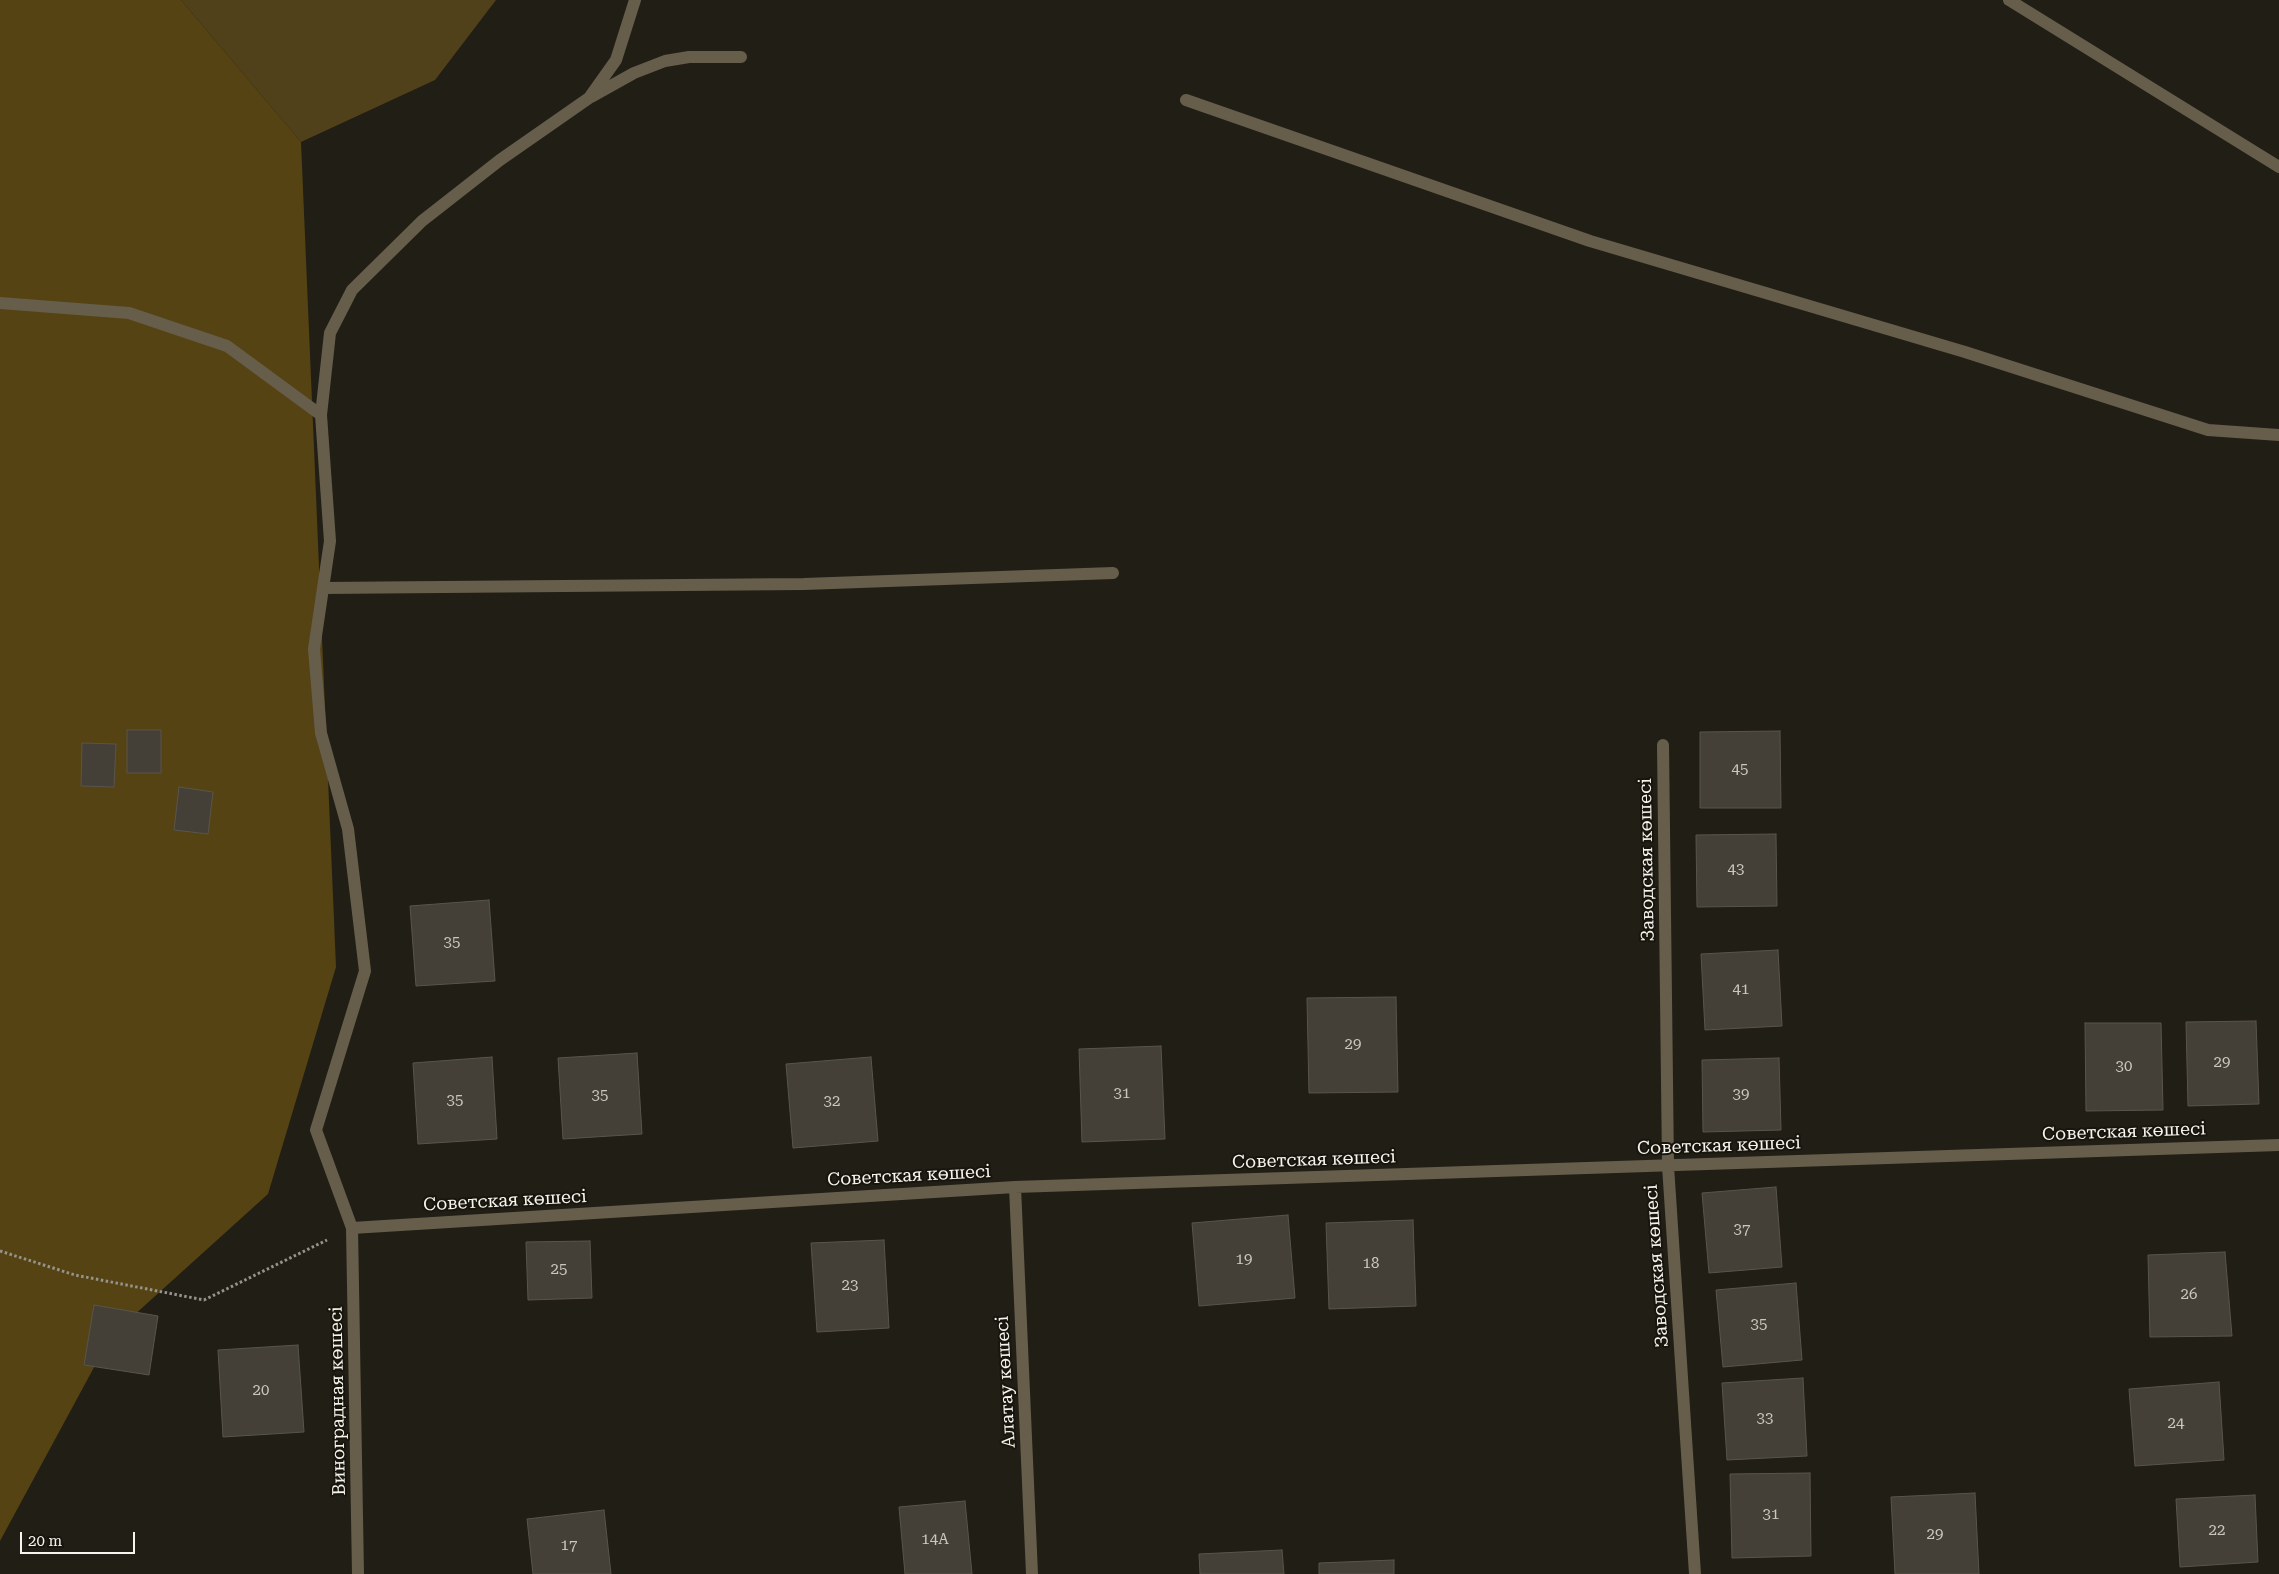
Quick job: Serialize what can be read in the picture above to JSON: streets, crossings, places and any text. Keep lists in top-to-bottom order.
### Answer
{
  "streets": {
    "street": [
      "Заводская көшесі",
      "Советская көшесі",
      "Алатау көшесі",
      "Виноградная көшесі"
    ]
  },
  "crossings": [
    ["Заводская көшесі", "Советская көшесі"],
    ["Советская көшесі", "Алатау көшесі"],
    ["Советская көшесі", "Виноградная көшесі"]
  ],
  "house_numbers": [
    "45",
    "43",
    "35",
    "41",
    "29",
    "29",
    "30",
    "31",
    "39",
    "35",
    "35",
    "32",
    "37",
    "19",
    "18",
    "25",
    "23",
    "26",
    "35",
    "20",
    "33",
    "24",
    "31",
    "22",
    "29",
    "14А",
    "17"
  ],
  "scale_bar": "20 m"
}
